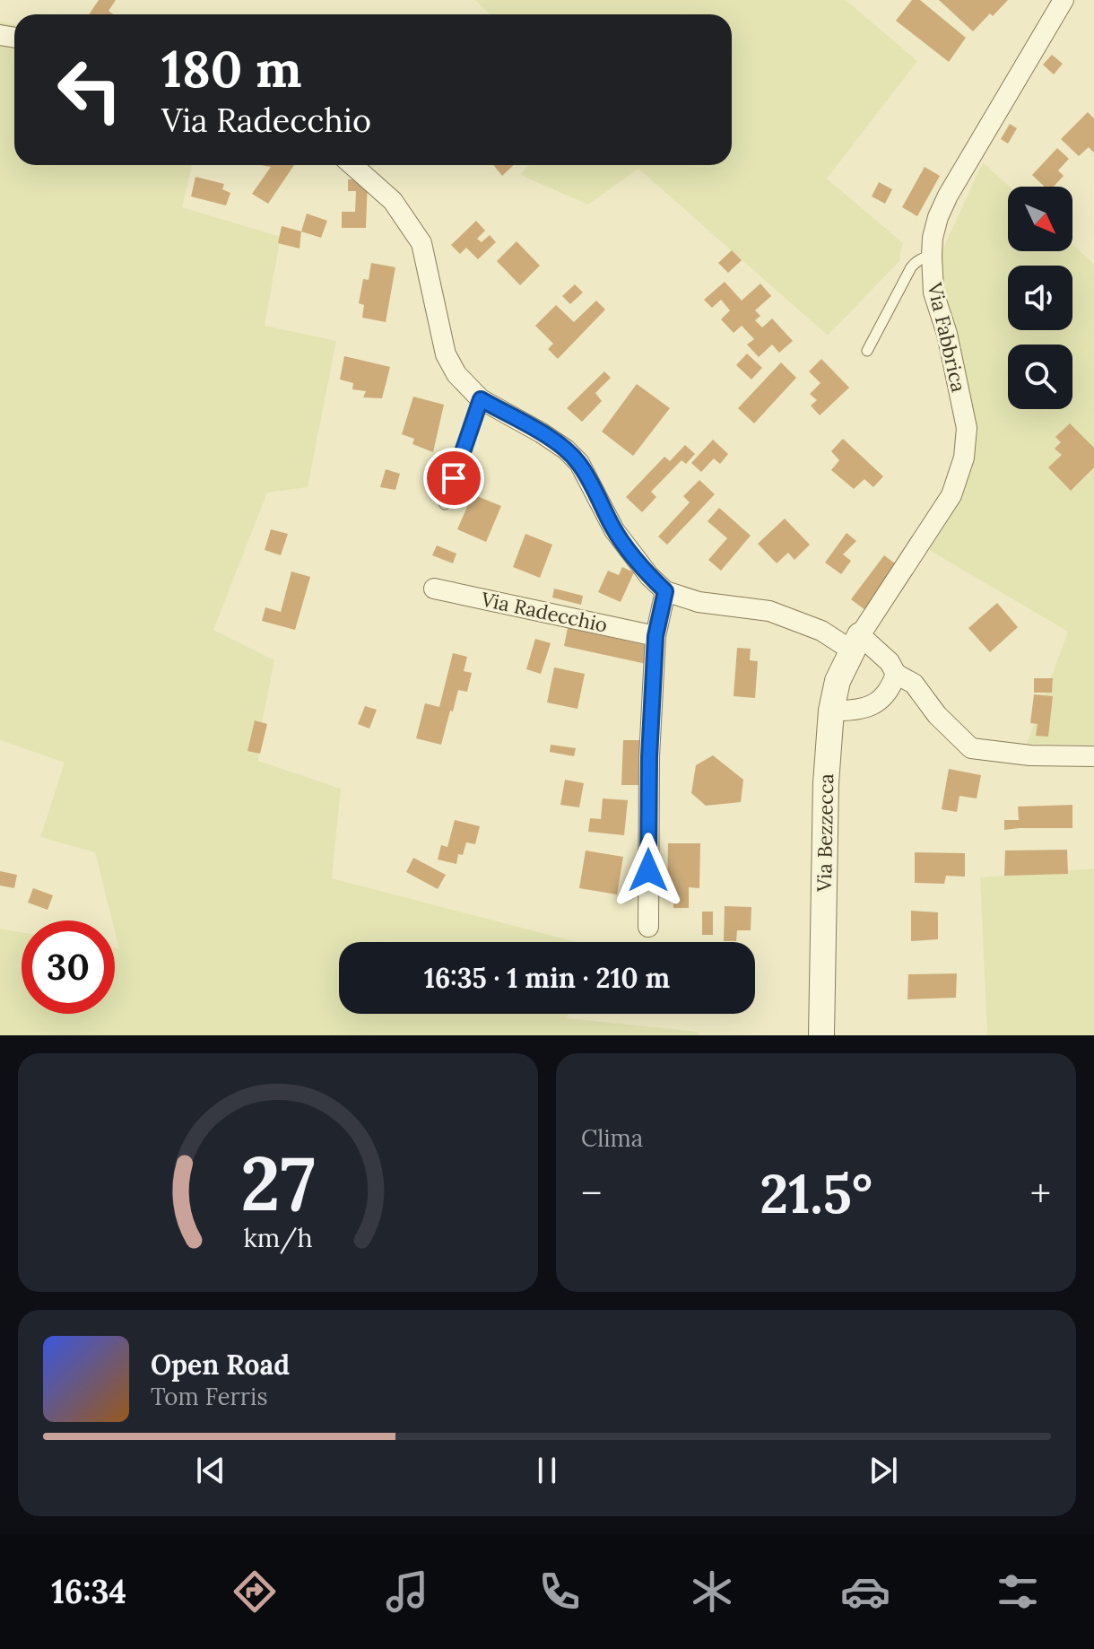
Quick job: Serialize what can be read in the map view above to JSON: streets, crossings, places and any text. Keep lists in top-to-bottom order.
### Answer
{
  "streets": {
    "street": ["Via Fabbrica", "Via Radecchio", "Via Bezzecca"]
  },
  "crossings": [
    ["Via Fabbrica", "Via Bezzecca"]
  ],
  "north": "bottom right",
  "page": {
    "turn": ["180 m", "Via Radecchio"],
    "limit": "30",
    "trip": "16:35 · 1 min · 210 m",
    "tile": "Clima",
    "heat": ["−", "21.5°", "+"],
    "song": ["Open Road", "Tom Ferris"],
    "tabs": "16:34",
    "gauge": ["27", "km/h"]
  }
}
